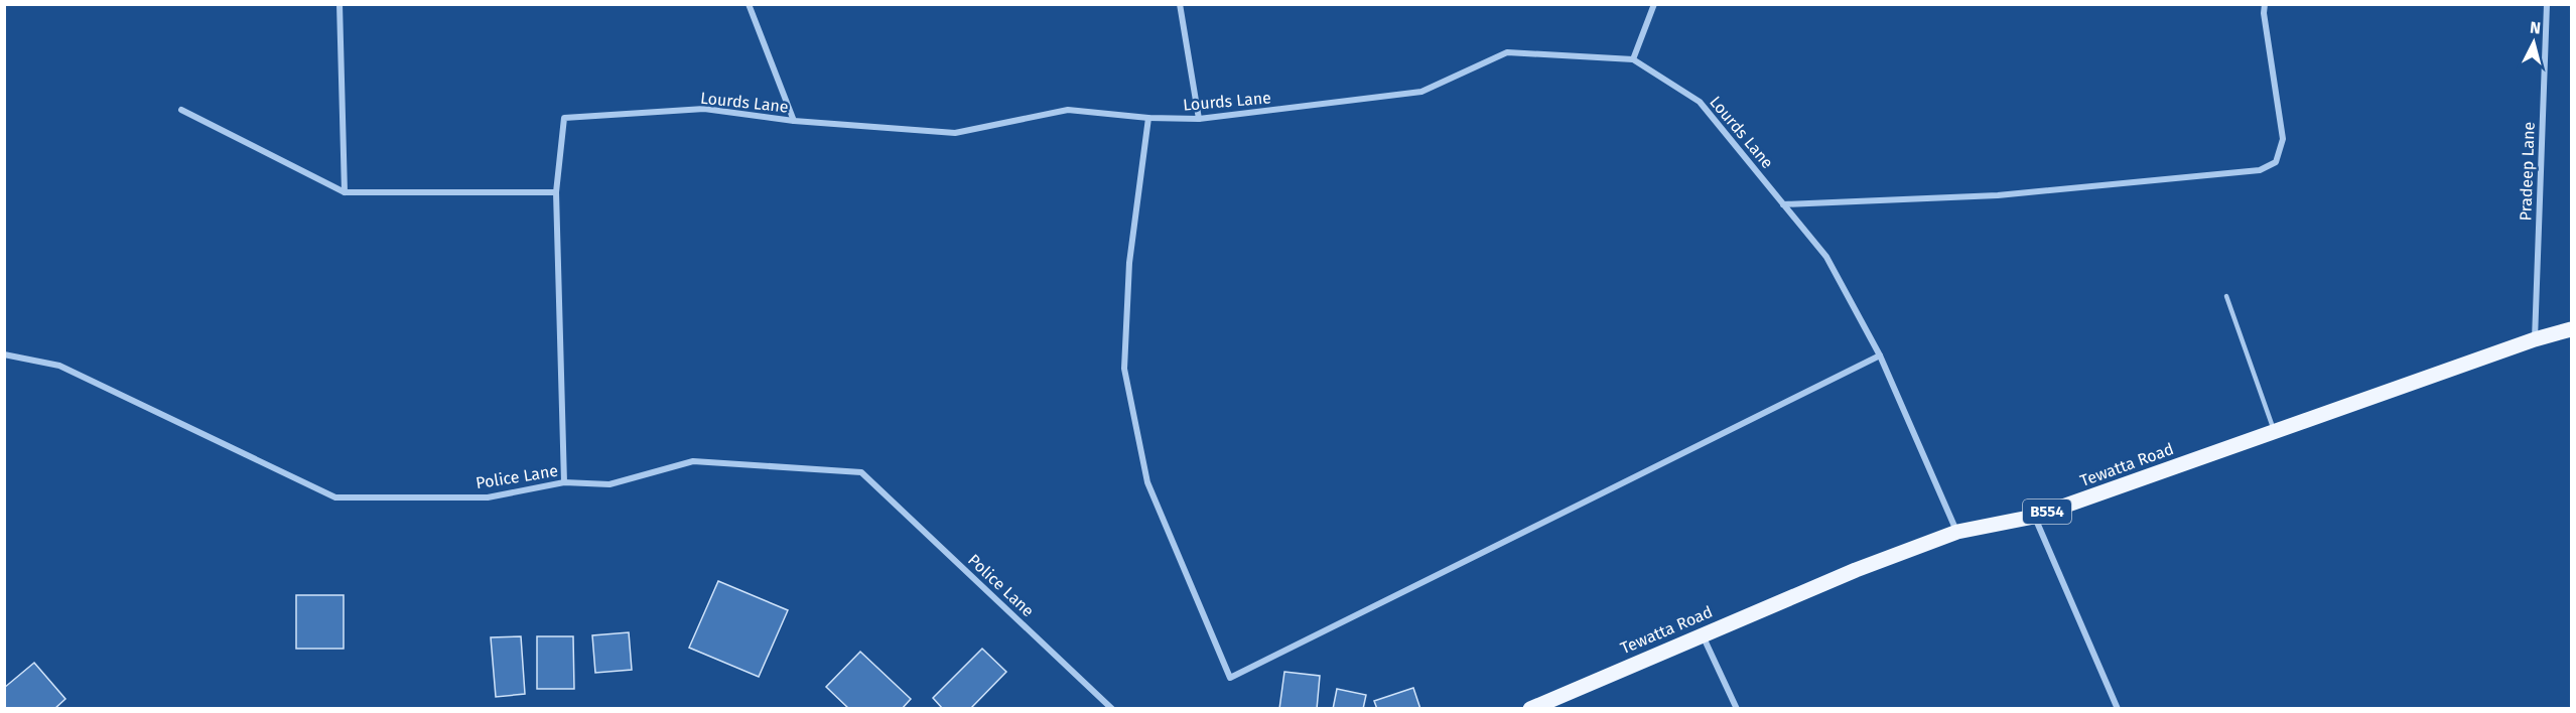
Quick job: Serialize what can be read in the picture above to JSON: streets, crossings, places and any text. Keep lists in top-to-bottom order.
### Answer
{
  "streets": {
    "main road": ["Tewatta Road", "B554"],
    "street": ["Lourds Lane", "Pradeep Lane", "Police Lane"]
  },
  "crossings": [
    ["Lourds Lane", "Tewatta Road"],
    ["Lourds Lane", "Police Lane"],
    ["Pradeep Lane", "Tewatta Road"]
  ],
  "north": "top"
}
